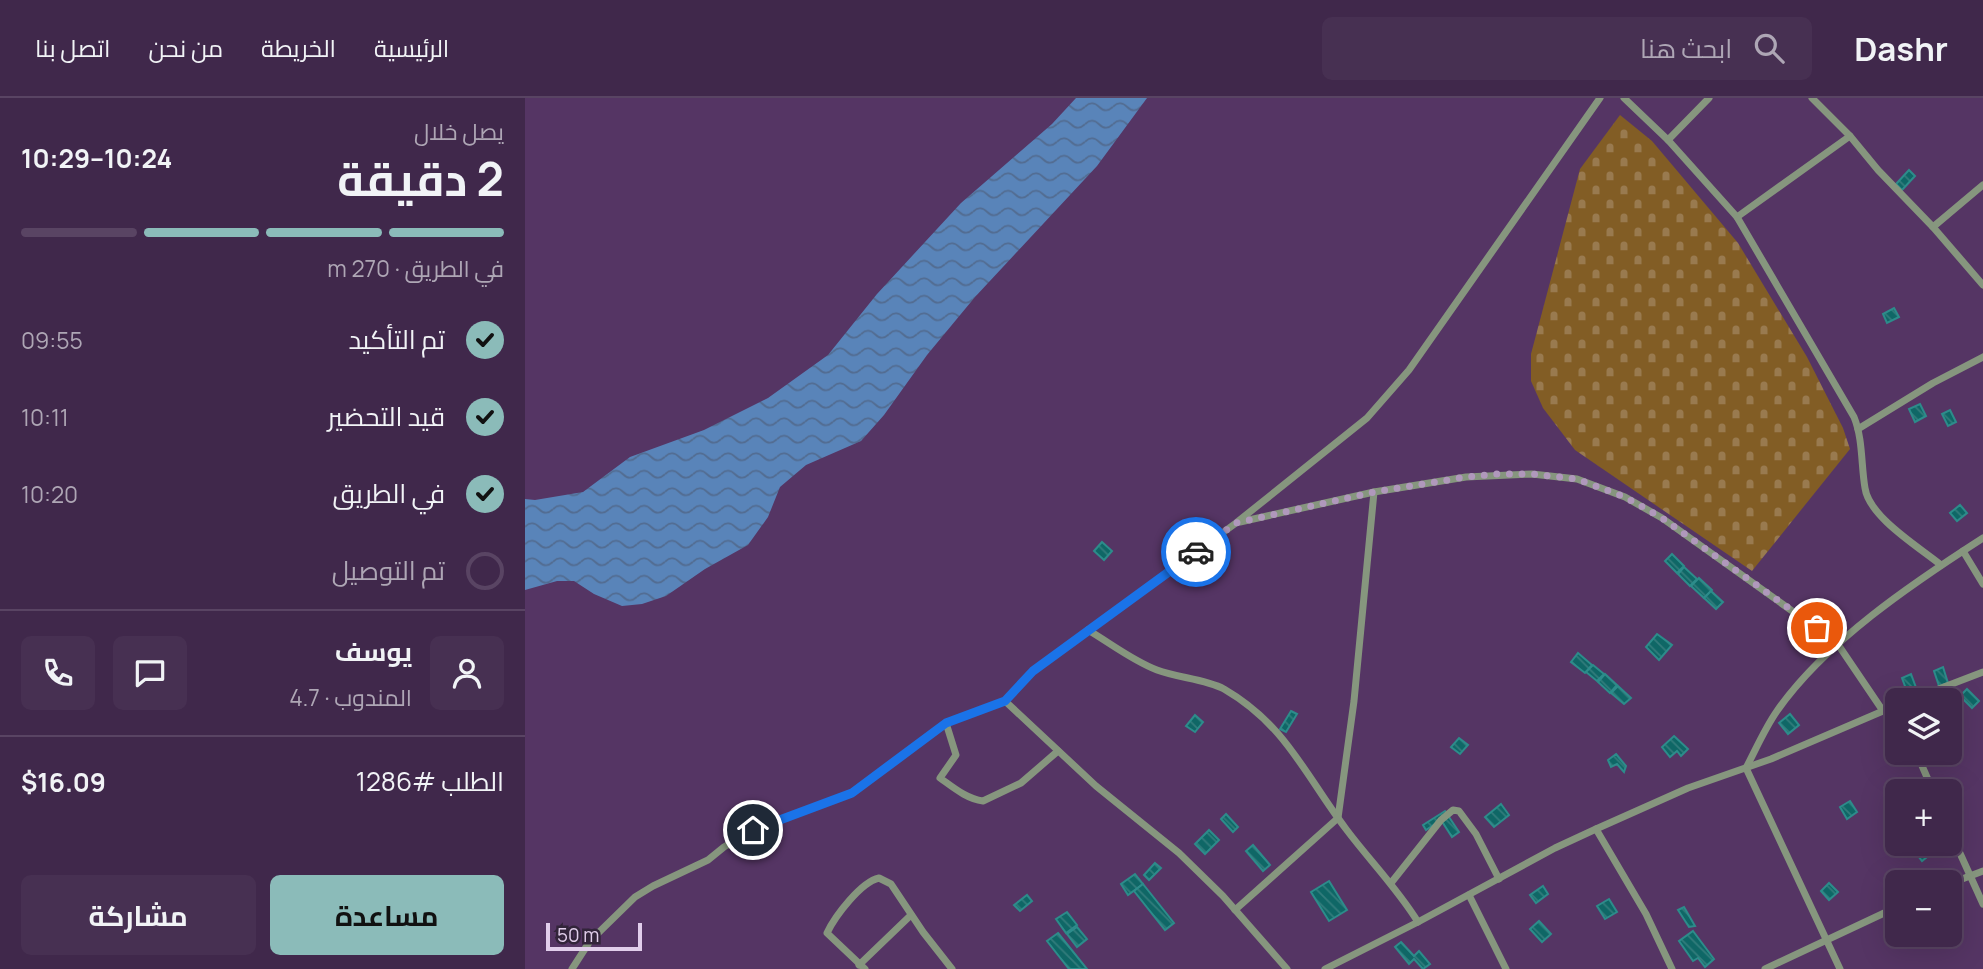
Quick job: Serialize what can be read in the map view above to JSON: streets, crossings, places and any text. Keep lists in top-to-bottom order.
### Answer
{
  "scale_bar": "50 m",
  "page": {
    "header": "Dashr",
    "search": "ابحث هنا",
    "nav": [
      "الرئيسية",
      "الخريطة",
      "من نحن",
      "اتصل بنا"
    ],
    "heading": ["2 دقيقة", "يصل خلال", "10:24–10:29"],
    "panel": [
      "يوسف",
      "المندوب · 4.7",
      "الطلب #1286",
      "$16.09"
    ],
    "bar": "في الطريق · 270 m",
    "list": [
      ["تم التأكيد", "09:55"],
      ["قيد التحضير", "10:11"],
      ["في الطريق", "10:20"],
      "تم التوصيل"
    ],
    "map_buttons": ["+", "−"],
    "buttons": ["مساعدة", "مشاركة"],
    "scale": "50 m"
  }
}
